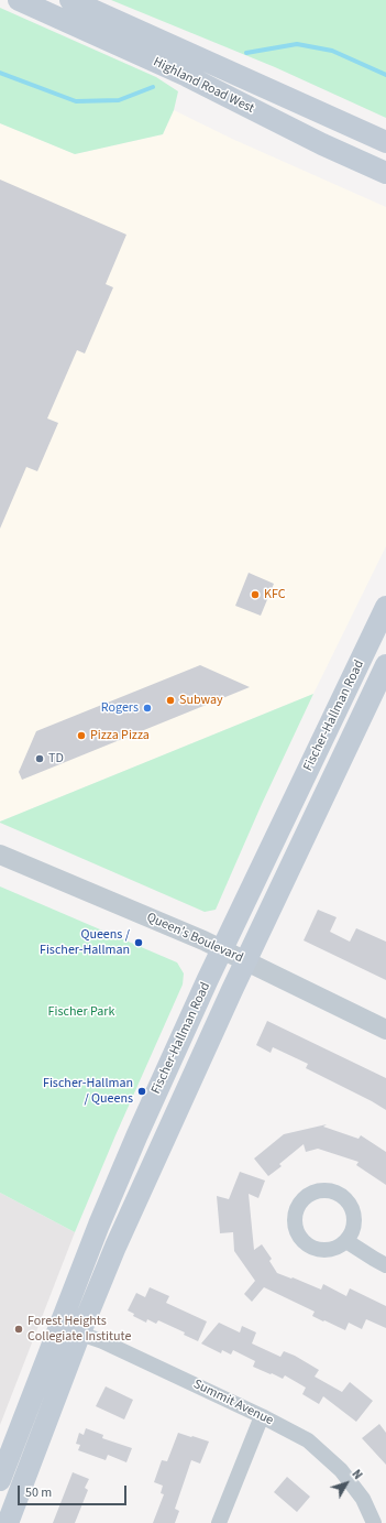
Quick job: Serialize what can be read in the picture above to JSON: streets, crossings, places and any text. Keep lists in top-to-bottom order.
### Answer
{
  "streets": {
    "main road": ["Highland Road West", "Fischer-Hallman Road"],
    "street": ["Queen's Boulevard", "Summit Avenue"]
  },
  "crossings": [
    ["Fischer-Hallman Road", "Queen's Boulevard"],
    ["Fischer-Hallman Road", "Summit Avenue"]
  ],
  "parks": ["Fischer Park"],
  "places": [
    "KFC",
    "Subway",
    "Rogers",
    "Pizza Pizza",
    "TD",
    "Queens / Fischer-Hallman",
    "Fischer-Hallman / Queens",
    "Forest Heights Collegiate Institute"
  ],
  "scale_bar": "50 m",
  "north": "top right"
}
